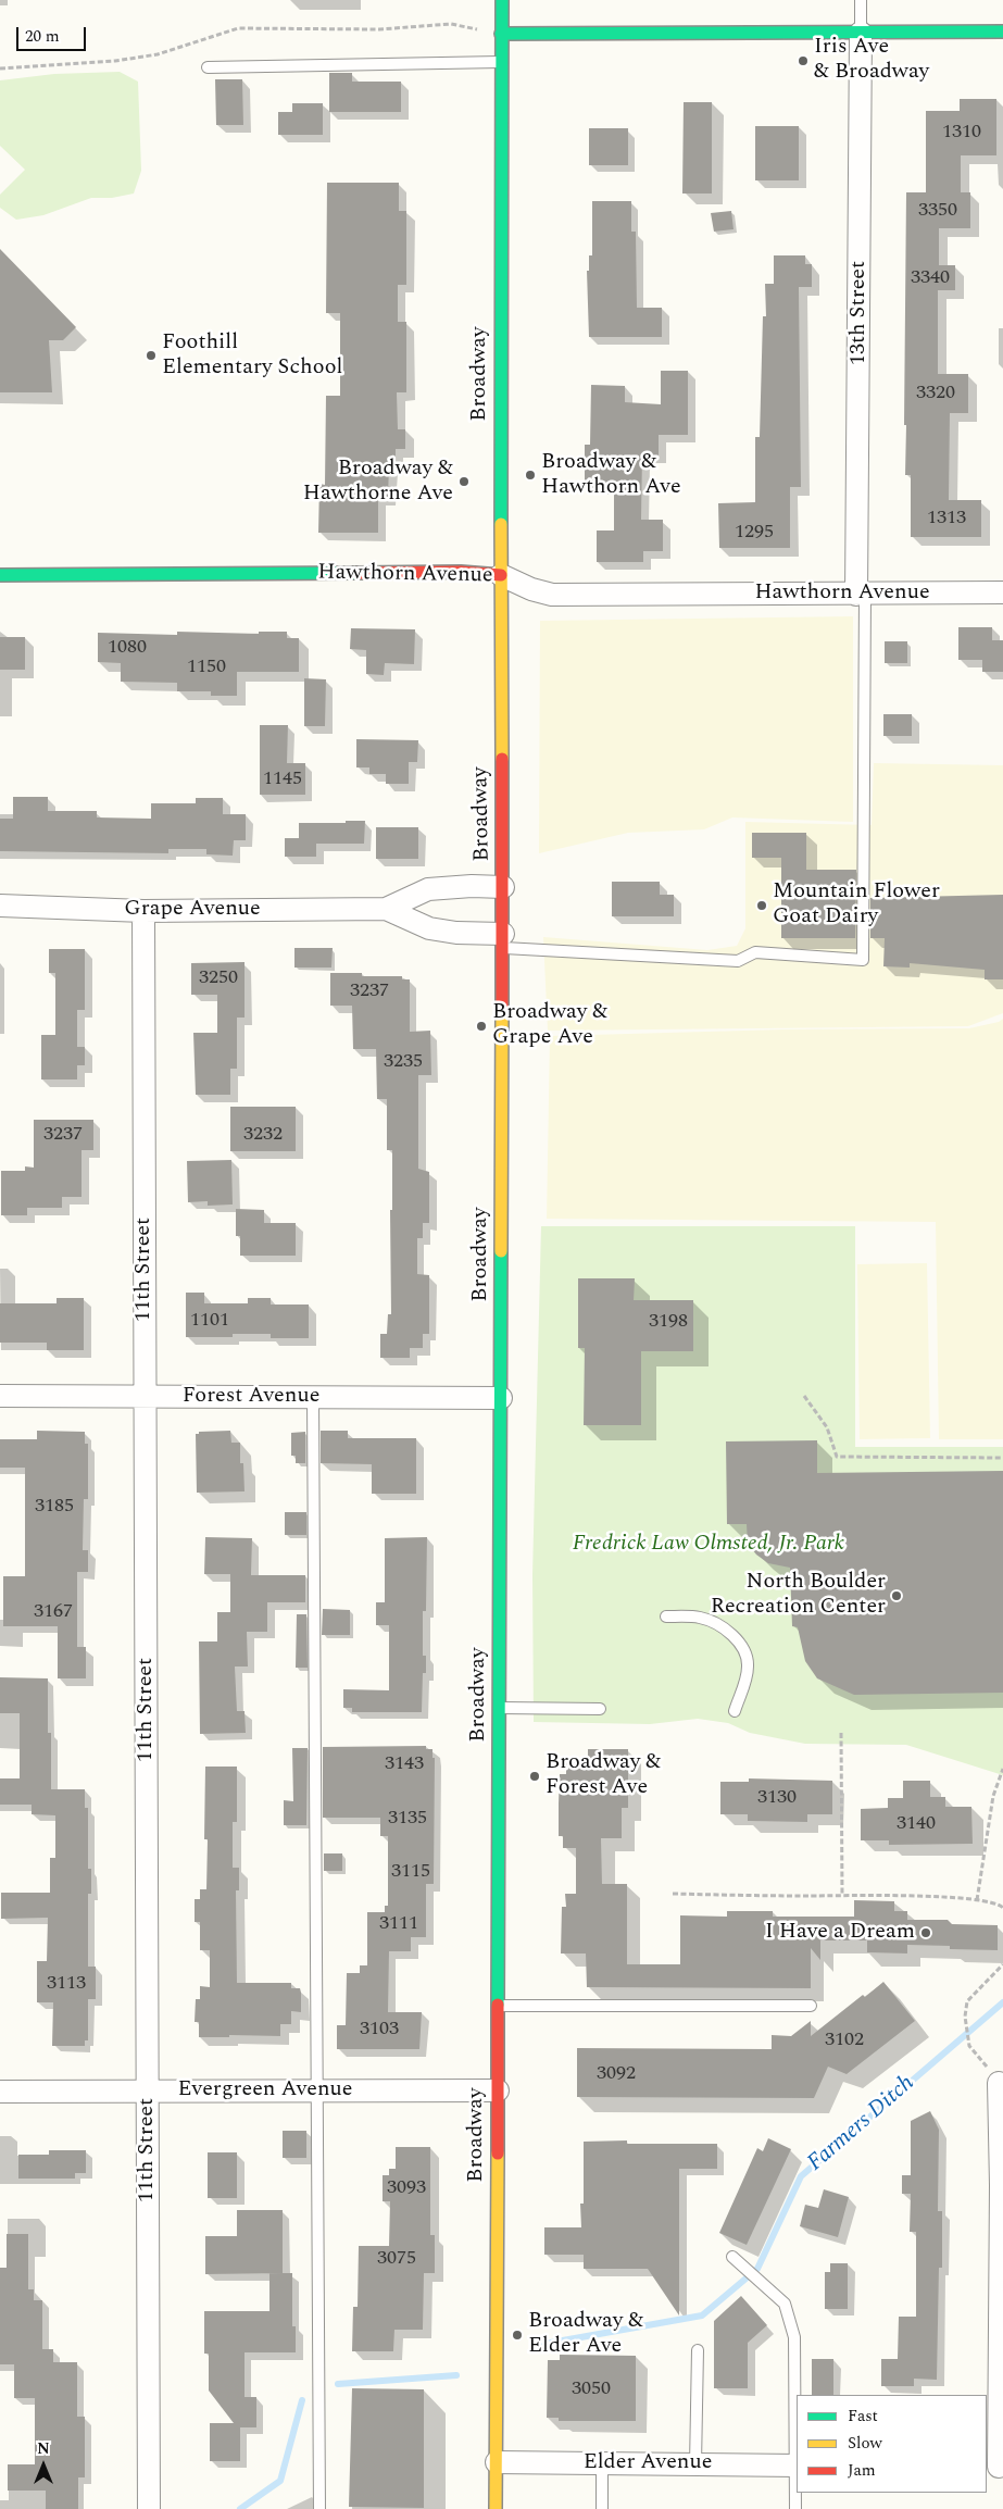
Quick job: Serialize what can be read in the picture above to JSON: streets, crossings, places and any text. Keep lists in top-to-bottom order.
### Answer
{
  "streets": {
    "main road": ["Broadway", "Hawthorn Avenue"],
    "street": [
      "13th Street",
      "Grape Avenue",
      "11th Street",
      "Forest Avenue",
      "Evergreen Avenue",
      "Elder Avenue"
    ]
  },
  "crossings": [
    ["13th Street", "Hawthorn Avenue"],
    ["Broadway", "Hawthorn Avenue"],
    ["Broadway", "Grape Avenue"],
    ["Broadway", "Forest Avenue"],
    ["Broadway", "Evergreen Avenue"],
    ["Broadway", "Elder Avenue"],
    ["Grape Avenue", "11th Street"],
    ["11th Street", "Forest Avenue"],
    ["11th Street", "Evergreen Avenue"]
  ],
  "water": ["Farmers Ditch"],
  "parks": ["Fredrick Law Olmsted, Jr. Park"],
  "places": [
    "Iris Ave & Broadway",
    "Foothill Elementary School",
    "Broadway & Hawthorn Ave",
    "Broadway & Hawthorne Ave",
    "Mountain Flower Goat Dairy",
    "Broadway & Grape Ave",
    "North Boulder Recreation Center",
    "Broadway & Forest Ave",
    "I Have a Dream",
    "Broadway & Elder Ave"
  ],
  "house_numbers": [
    "1310",
    "3350",
    "3340",
    "3320",
    "1313",
    "1295",
    "1080",
    "1150",
    "1145",
    "3250",
    "3237",
    "3235",
    "3237",
    "3232",
    "1101",
    "3198",
    "3185",
    "3167",
    "3143",
    "3130",
    "3135",
    "3140",
    "3115",
    "3111",
    "3113",
    "3103",
    "3102",
    "3092",
    "3093",
    "3075",
    "3050"
  ],
  "legend": ["Fast", "Slow", "Jam"],
  "scale_bar": "20 m",
  "north": "top"
}
